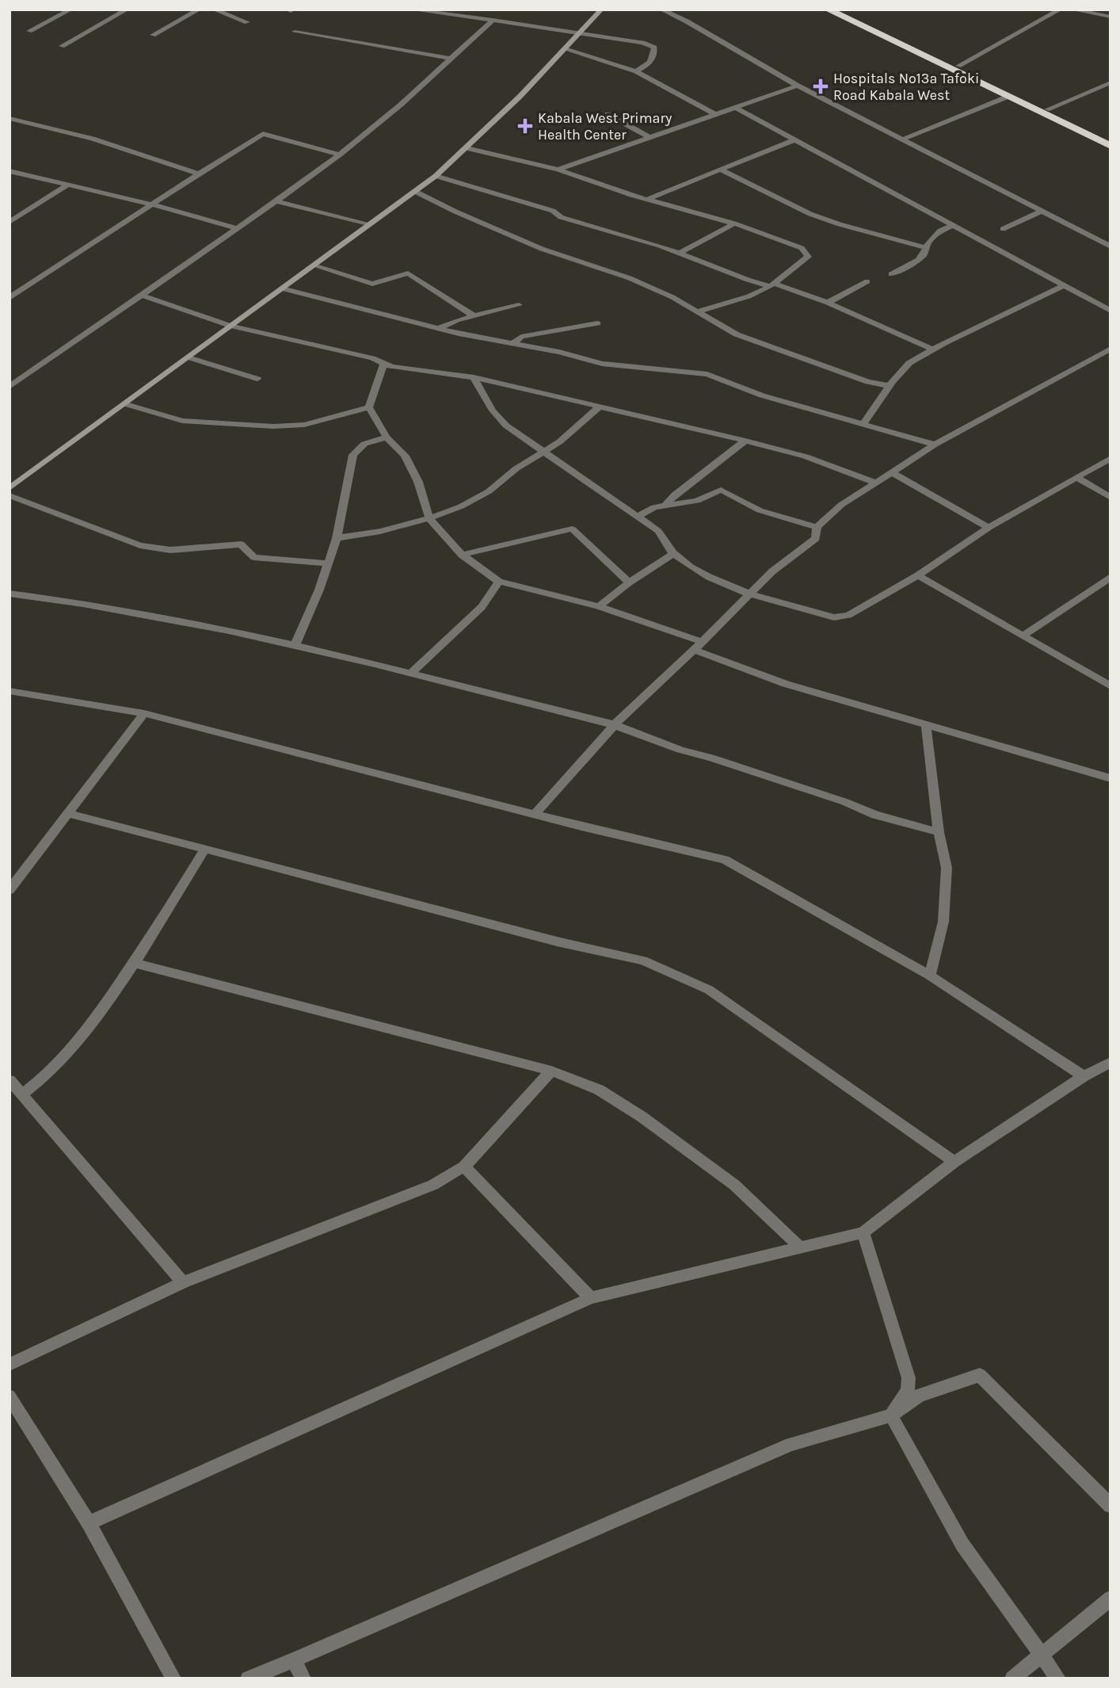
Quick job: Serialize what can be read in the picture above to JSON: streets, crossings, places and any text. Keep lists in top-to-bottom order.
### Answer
{
  "places": {
    "health": ["Hospitals No13a Tafoki Road Kabala West", "Kabala West Primary Health Center"]
  }
}
